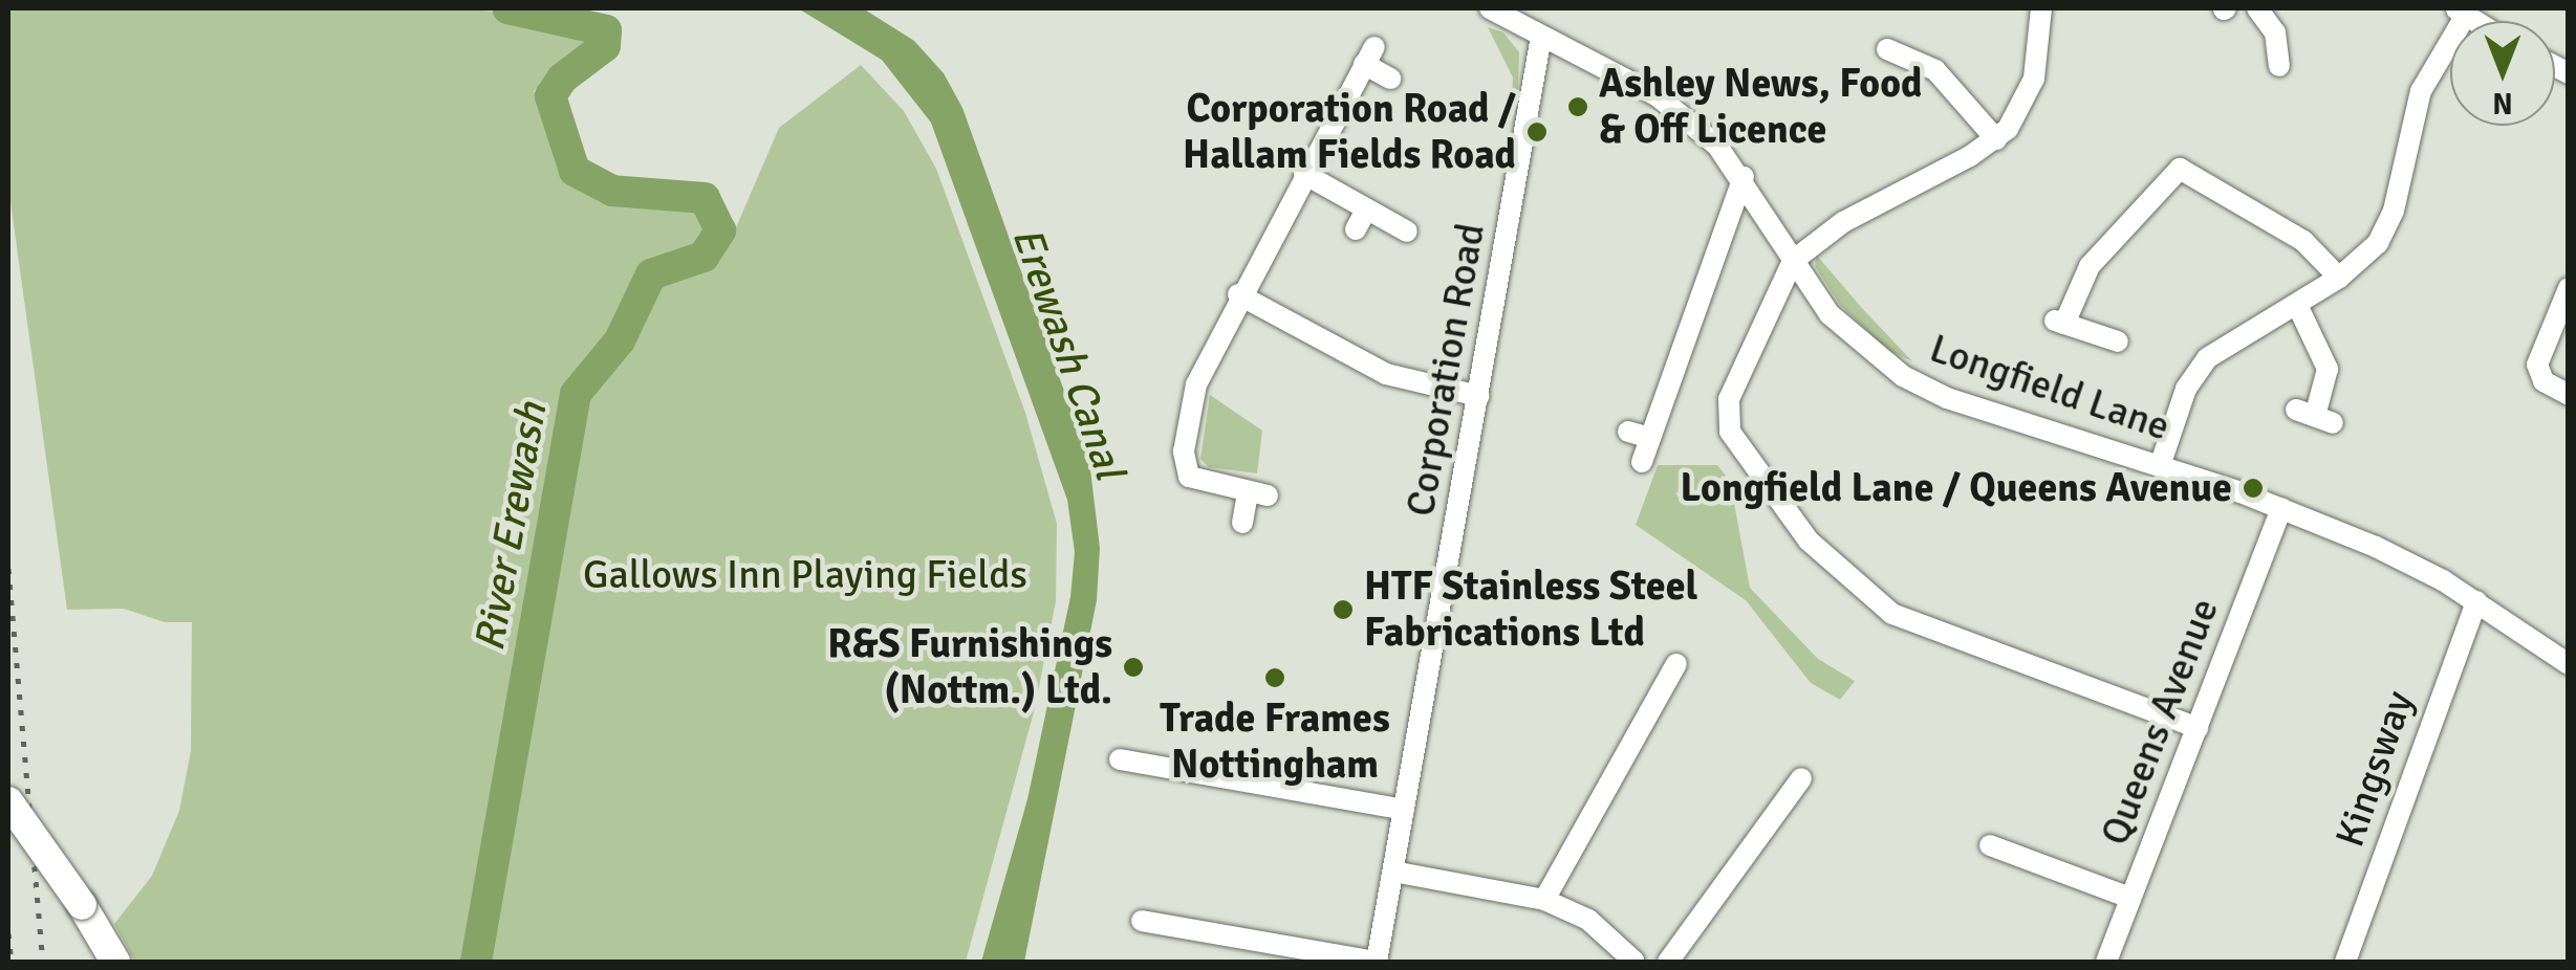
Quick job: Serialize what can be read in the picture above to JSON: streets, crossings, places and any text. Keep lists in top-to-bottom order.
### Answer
{
  "streets": {
    "street": [
      "Corporation Road",
      "Longfield Lane",
      "Queens Avenue",
      "Kingsway"
    ]
  },
  "crossings": [
    ["Corporation Road", "Longfield Lane"],
    ["Longfield Lane", "Queens Avenue"],
    ["Longfield Lane", "Kingsway"]
  ],
  "water": ["Erewash Canal", "River Erewash"],
  "parks": ["Gallows Inn Playing Fields"],
  "places": [
    "Ashley News, Food & Off Licence",
    "Corporation Road / Hallam Fields Road",
    "Longfield Lane / Queens Avenue",
    "HTF Stainless Steel Fabrications Ltd",
    "R&S Furnishings (Nottm.) Ltd.",
    "Trade Frames Nottingham"
  ],
  "north": "bottom"
}
